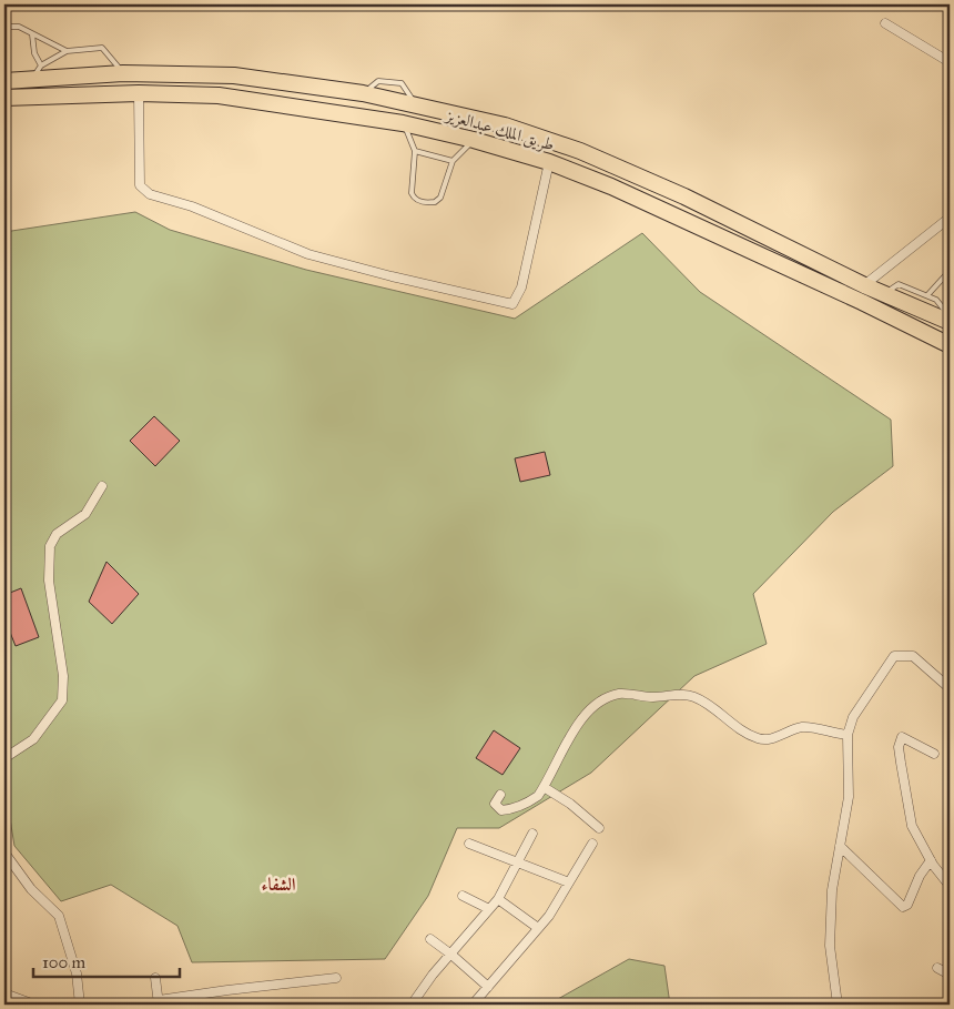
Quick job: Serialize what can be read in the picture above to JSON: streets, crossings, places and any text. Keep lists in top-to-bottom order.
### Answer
{
  "streets": {
    "highway": ["طريق الملك عبدالعزيز"]
  },
  "districts": ["الشفاء"],
  "scale_bar": "100 m"
}
